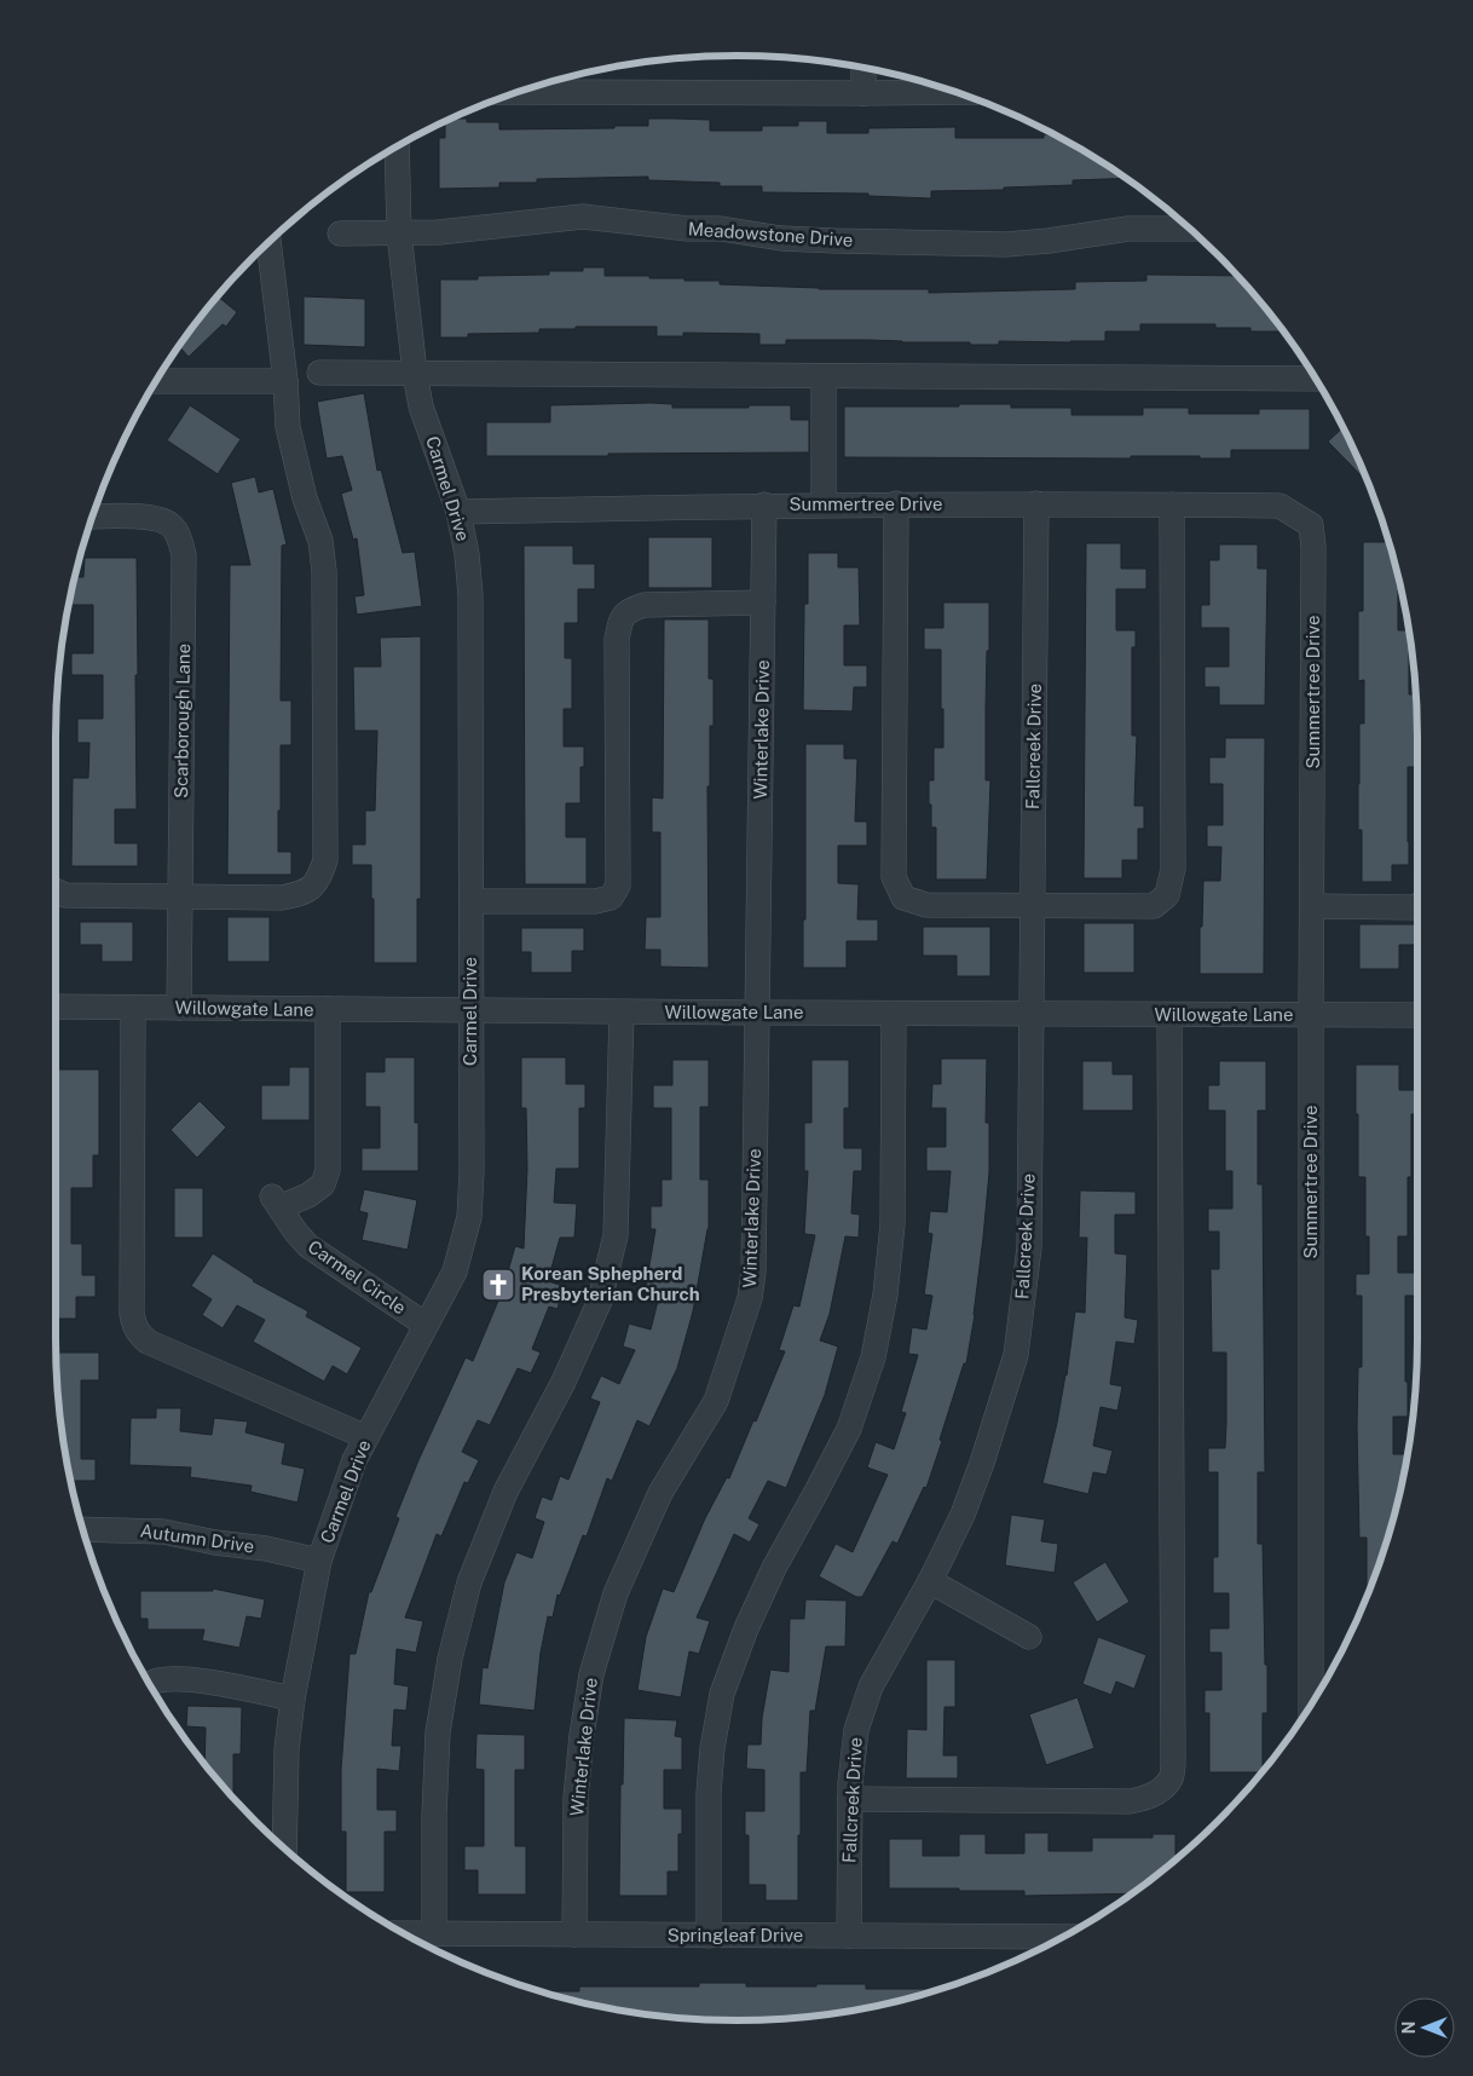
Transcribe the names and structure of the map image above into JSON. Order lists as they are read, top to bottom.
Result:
{
  "streets": {
    "street": [
      "Meadowstone Drive",
      "Carmel Drive",
      "Summertree Drive",
      "Scarborough Lane",
      "Winterlake Drive",
      "Fallcreek Drive",
      "Willowgate Lane",
      "Carmel Circle",
      "Autumn Drive",
      "Springleaf Drive"
    ]
  },
  "crossings": [
    ["Meadowstone Drive", "Carmel Drive"],
    ["Carmel Drive", "Summertree Drive"],
    ["Carmel Drive", "Willowgate Lane"],
    ["Carmel Drive", "Carmel Circle"],
    ["Carmel Drive", "Autumn Drive"],
    ["Summertree Drive", "Winterlake Drive"],
    ["Summertree Drive", "Fallcreek Drive"],
    ["Summertree Drive", "Willowgate Lane"],
    ["Scarborough Lane", "Willowgate Lane"],
    ["Winterlake Drive", "Willowgate Lane"],
    ["Winterlake Drive", "Springleaf Drive"],
    ["Fallcreek Drive", "Willowgate Lane"],
    ["Fallcreek Drive", "Springleaf Drive"],
    ["Willowgate Lane", "Carmel Circle"]
  ],
  "places": {
    "church": ["Korean Sphepherd Presbyterian Church"]
  },
  "north": "left"
}
